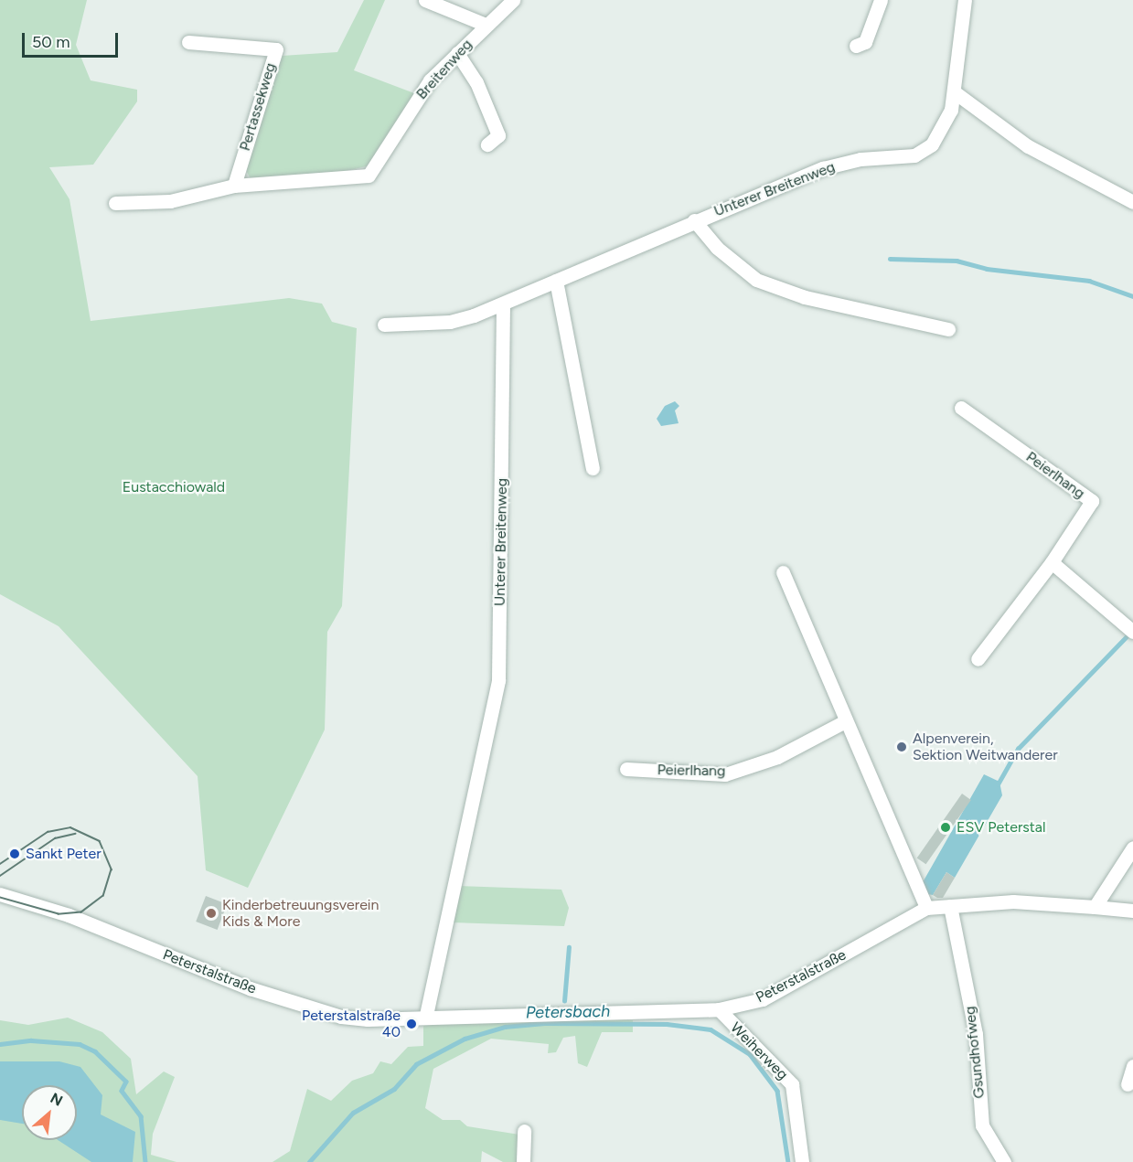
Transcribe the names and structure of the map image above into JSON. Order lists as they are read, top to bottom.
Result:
{
  "streets": {
    "street": [
      "Breitenweg",
      "Pertassekweg",
      "Unterer Breitenweg",
      "Peierlhang",
      "Peterstalstraße",
      "Weiherweg",
      "Gsundhofweg"
    ]
  },
  "crossings": [
    ["Breitenweg", "Pertassekweg"],
    ["Unterer Breitenweg", "Peterstalstraße"],
    ["Peterstalstraße", "Weiherweg"],
    ["Peterstalstraße", "Gsundhofweg"]
  ],
  "water": ["Petersbach"],
  "parks": ["Eustacchiowald"],
  "places": [
    "Alpenverein, Sektion Weitwanderer",
    "ESV Peterstal",
    "Sankt Peter",
    "Kinderbetreuungsverein Kids & More",
    "Peterstalstraße 40"
  ],
  "scale_bar": "50 m",
  "north": "top right"
}
